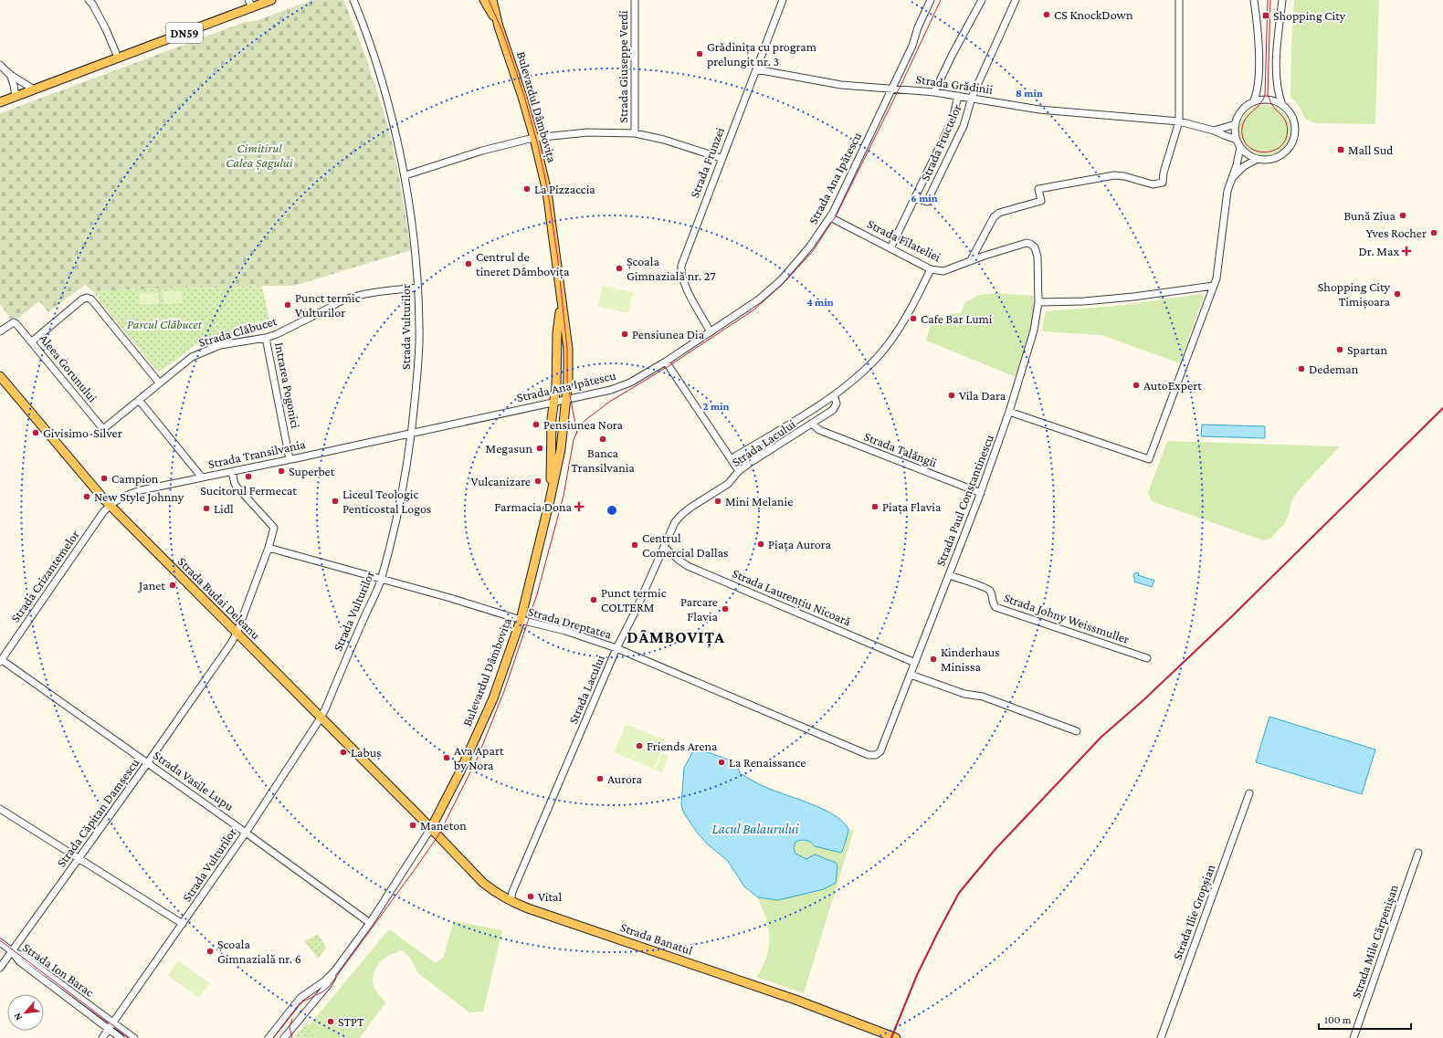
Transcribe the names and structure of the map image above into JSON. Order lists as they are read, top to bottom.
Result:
{
  "streets": {
    "main road": [
      "DN59",
      "Bulevardul Dâmbovița",
      "Strada Budai Deleanu",
      "Strada Banatul"
    ],
    "street": [
      "Strada Giuseppe Verdi",
      "Strada Grădinii",
      "Strada Fructelor",
      "Strada Frunzei",
      "Strada Ana Ipătescu",
      "Strada Filateliei",
      "Strada Vulturilor",
      "Strada Clăbucet",
      "Aleea Gorunului",
      "Intrarea Pogonici",
      "Strada Lacului",
      "Strada Talăngii",
      "Strada Transilvania",
      "Strada Paul Constantinescu",
      "Strada Crizantemelor",
      "Strada Laurențiu Nicoară",
      "Strada Johny Weissmuller",
      "Strada Dreptatea",
      "Strada Vasile Lupu",
      "Strada Căpitan Damșescu",
      "Strada Ilie Gropșian",
      "Strada Mile Cărpenișan",
      "Strada Ion Barac"
    ]
  },
  "crossings": [
    ["Strada Grădinii", "Strada Fructelor"],
    ["Strada Grădinii", "Strada Frunzei"],
    ["Strada Grădinii", "Strada Ana Ipătescu"],
    ["Bulevardul Dâmbovița", "Strada Ana Ipătescu"],
    ["Bulevardul Dâmbovița", "Strada Budai Deleanu"],
    ["Bulevardul Dâmbovița", "Strada Dreptatea"],
    ["Bulevardul Dâmbovița", "Strada Vasile Lupu"],
    ["Bulevardul Dâmbovița", "Strada Banatul"],
    ["Strada Fructelor", "Strada Filateliei"],
    ["Strada Frunzei", "Strada Ana Ipătescu"],
    ["Strada Ana Ipătescu", "Strada Filateliei"],
    ["Strada Ana Ipătescu", "Strada Vulturilor"],
    ["Strada Ana Ipătescu", "Strada Transilvania"],
    ["Strada Filateliei", "Strada Lacului"],
    ["Strada Filateliei", "Strada Paul Constantinescu"],
    ["Strada Vulturilor", "Strada Clăbucet"],
    ["Strada Vulturilor", "Strada Transilvania"],
    ["Strada Vulturilor", "Strada Budai Deleanu"],
    ["Strada Vulturilor", "Strada Dreptatea"],
    ["Strada Vulturilor", "Strada Vasile Lupu"],
    ["Strada Vulturilor", "Strada Ion Barac"],
    ["Strada Clăbucet", "Aleea Gorunului"],
    ["Strada Clăbucet", "Intrarea Pogonici"],
    ["Intrarea Pogonici", "Strada Transilvania"],
    ["Strada Lacului", "Strada Talăngii"],
    ["Strada Lacului", "Strada Laurențiu Nicoară"],
    ["Strada Lacului", "Strada Dreptatea"],
    ["Strada Lacului", "Strada Banatul"],
    ["Strada Talăngii", "Strada Paul Constantinescu"],
    ["Strada Transilvania", "Strada Crizantemelor"],
    ["Strada Transilvania", "Strada Budai Deleanu"],
    ["Strada Transilvania", "Strada Căpitan Damșescu"],
    ["Strada Paul Constantinescu", "Strada Laurențiu Nicoară"],
    ["Strada Paul Constantinescu", "Strada Johny Weissmuller"],
    ["Strada Paul Constantinescu", "Strada Dreptatea"],
    ["Strada Crizantemelor", "Strada Budai Deleanu"],
    ["Strada Crizantemelor", "Strada Vasile Lupu"],
    ["Strada Budai Deleanu", "Strada Căpitan Damșescu"],
    ["Strada Budai Deleanu", "Strada Banatul"],
    ["Strada Dreptatea", "Strada Căpitan Damșescu"],
    ["Strada Vasile Lupu", "Strada Căpitan Damșescu"],
    ["Strada Căpitan Damșescu", "Strada Ion Barac"]
  ],
  "districts": ["DÂMBOVIȚA"],
  "water": ["Lacul Balaurului"],
  "parks": ["Cimitirul Calea Șagului", "Parcul Clăbucet"],
  "places": {
    "other": [
      "CS KnockDown",
      "Grădinița cu program prelungit nr. 3",
      "La Pizzaccia",
      "Bună Ziua",
      "Yves Rocher",
      "Centrul de tineret Dâmbovița",
      "Școala Gimnazială nr. 27",
      "Shopping City Timișoara",
      "Punct termic Vulturilor",
      "Cafe Bar Lumi",
      "Pensiunea Dia",
      "Spartan",
      "Dedeman",
      "AutoExpert",
      "Vila Dara",
      "Pensiunea Nora",
      "Givisimo-Silver",
      "Banca Transilvania",
      "Megasun",
      "Superbet",
      "Sucitorul Fermecat",
      "Campion",
      "Vulcanizare",
      "New Style Johnny",
      "Liceul Teologic Penticostal Logos",
      "Mini Melanie",
      "Piața Flavia",
      "Lidl",
      "Piața Aurora",
      "Centrul Comercial Dallas",
      "Janet",
      "Punct termic COLTERM",
      "Parcare Flavia",
      "Kinderhaus Minissa",
      "Friends Arena",
      "Labuș",
      "Ava Apart by Nora",
      "La Renaissance",
      "Aurora",
      "Maneton",
      "Vital",
      "Școala Gimnazială nr. 6",
      "STPT"
    ],
    "transit": ["Shopping City", "Mall Sud"],
    "health": ["Dr. Max", "Farmacia Dona"]
  },
  "scale_bar": "100 m",
  "north": "bottom left",
  "rings": [
    "8 min",
    "6 min",
    "4 min",
    "2 min"
  ]
}
